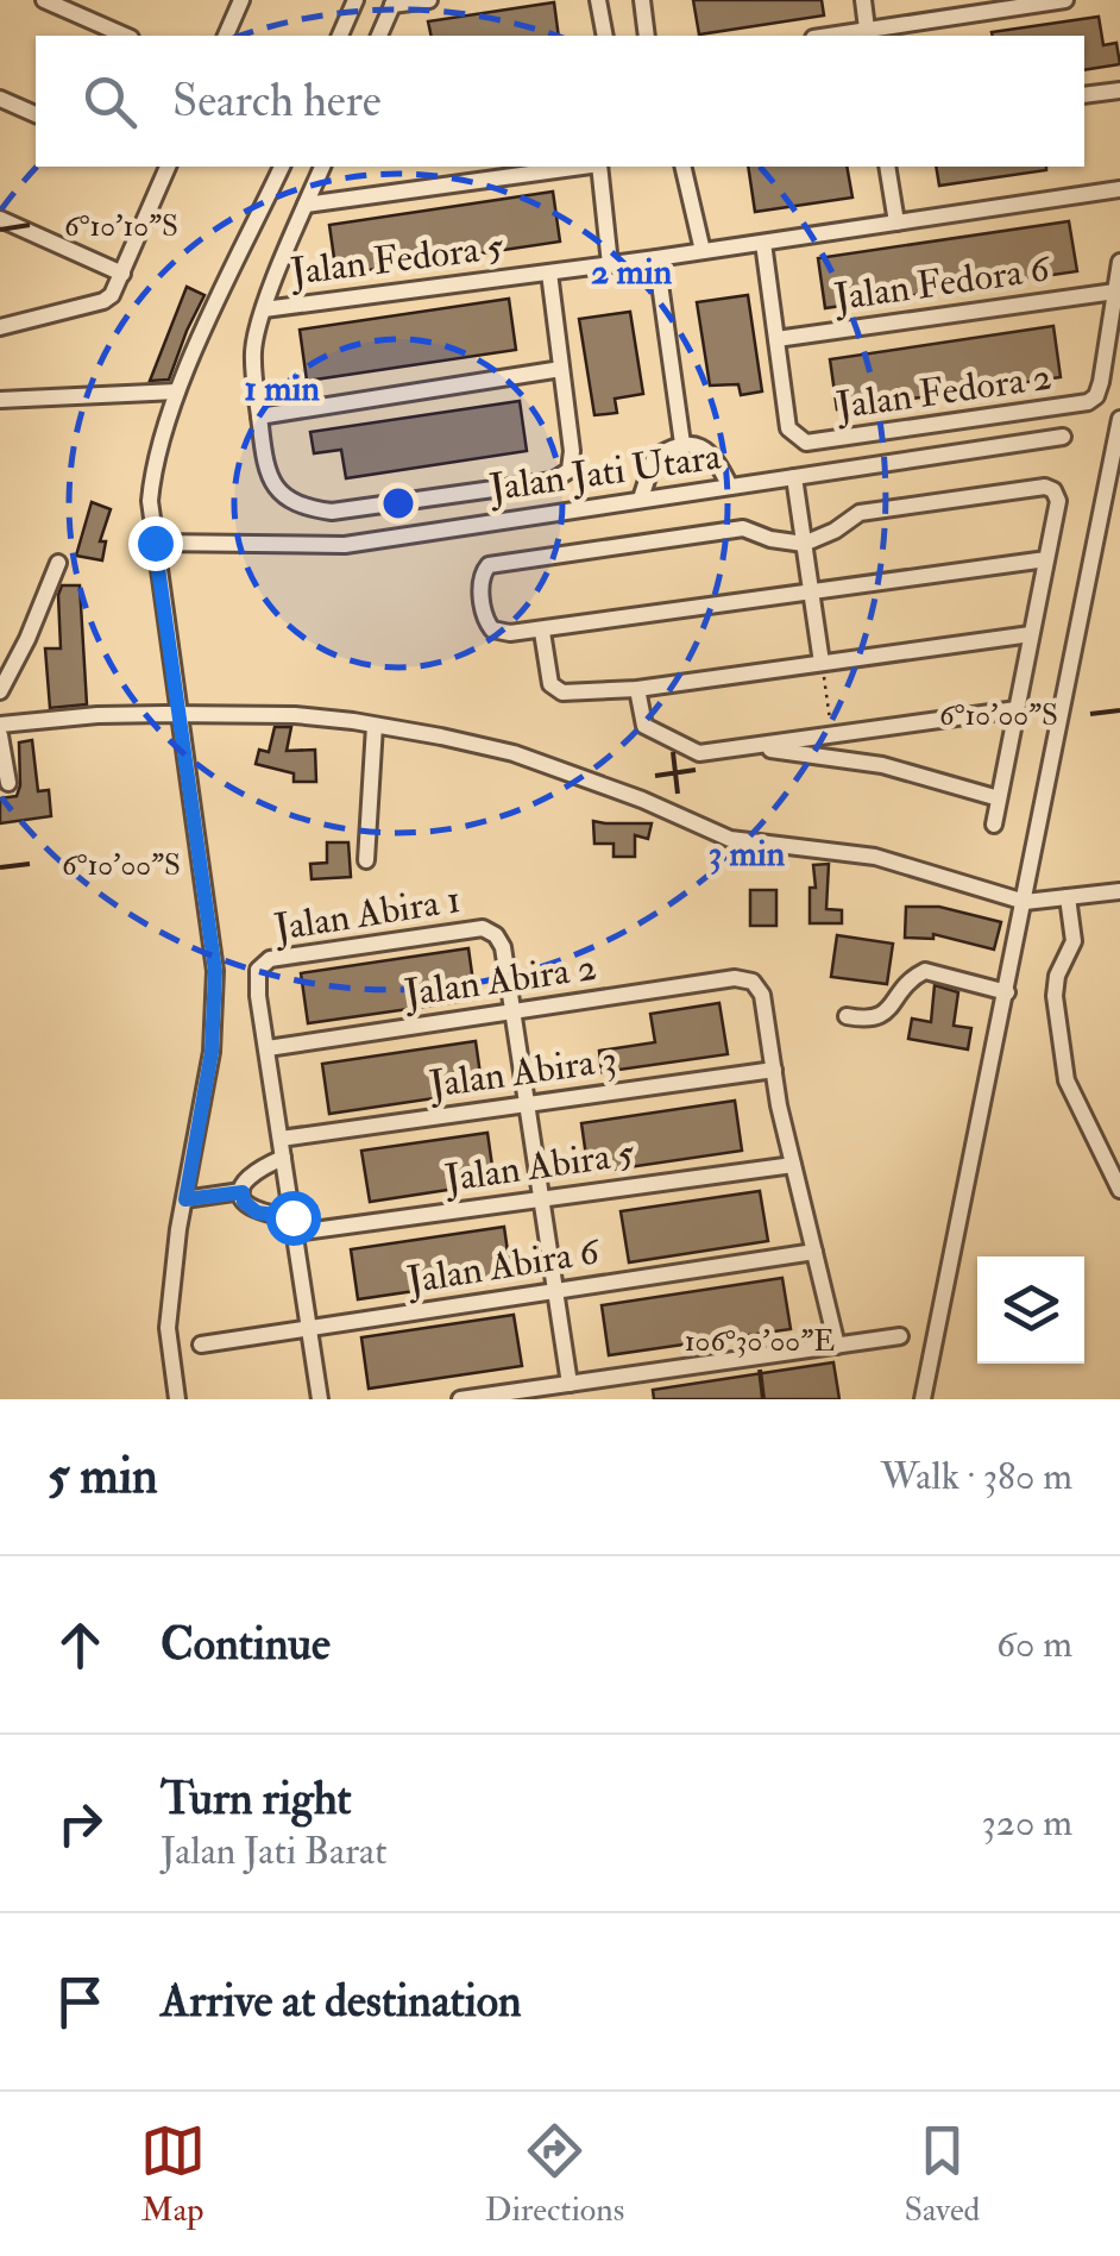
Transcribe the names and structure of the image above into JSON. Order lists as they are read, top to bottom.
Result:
{
  "streets": {
    "street": [
      "Jalan Fedora 5",
      "Jalan Fedora 6",
      "Jalan Fedora 2",
      "Jalan Jati Utara",
      "Jalan Abira 1",
      "Jalan Abira 2",
      "Jalan Abira 3",
      "Jalan Abira 5",
      "Jalan Abira 6"
    ]
  },
  "crossings": [
    ["Jalan Fedora 5", "Jalan Fedora 2"],
    ["Jalan Fedora 6", "Jalan Fedora 2"],
    ["Jalan Abira 1", "Jalan Abira 2"],
    ["Jalan Abira 2", "Jalan Abira 3"]
  ],
  "page": {
    "search": "Search here",
    "heading": ["5 min", "Walk · 380 m"],
    "list": [
      ["Continue", "60 m"],
      ["Turn right", "Jalan Jati Barat", "320 m"],
      "Arrive at destination"
    ],
    "nav": ["Map", "Directions", "Saved"]
  },
  "coordinates": ["6°10'10\"S", "6°10'00\"S", "106°30'00\"E"],
  "rings": ["2 min", "1 min", "3 min"]
}
